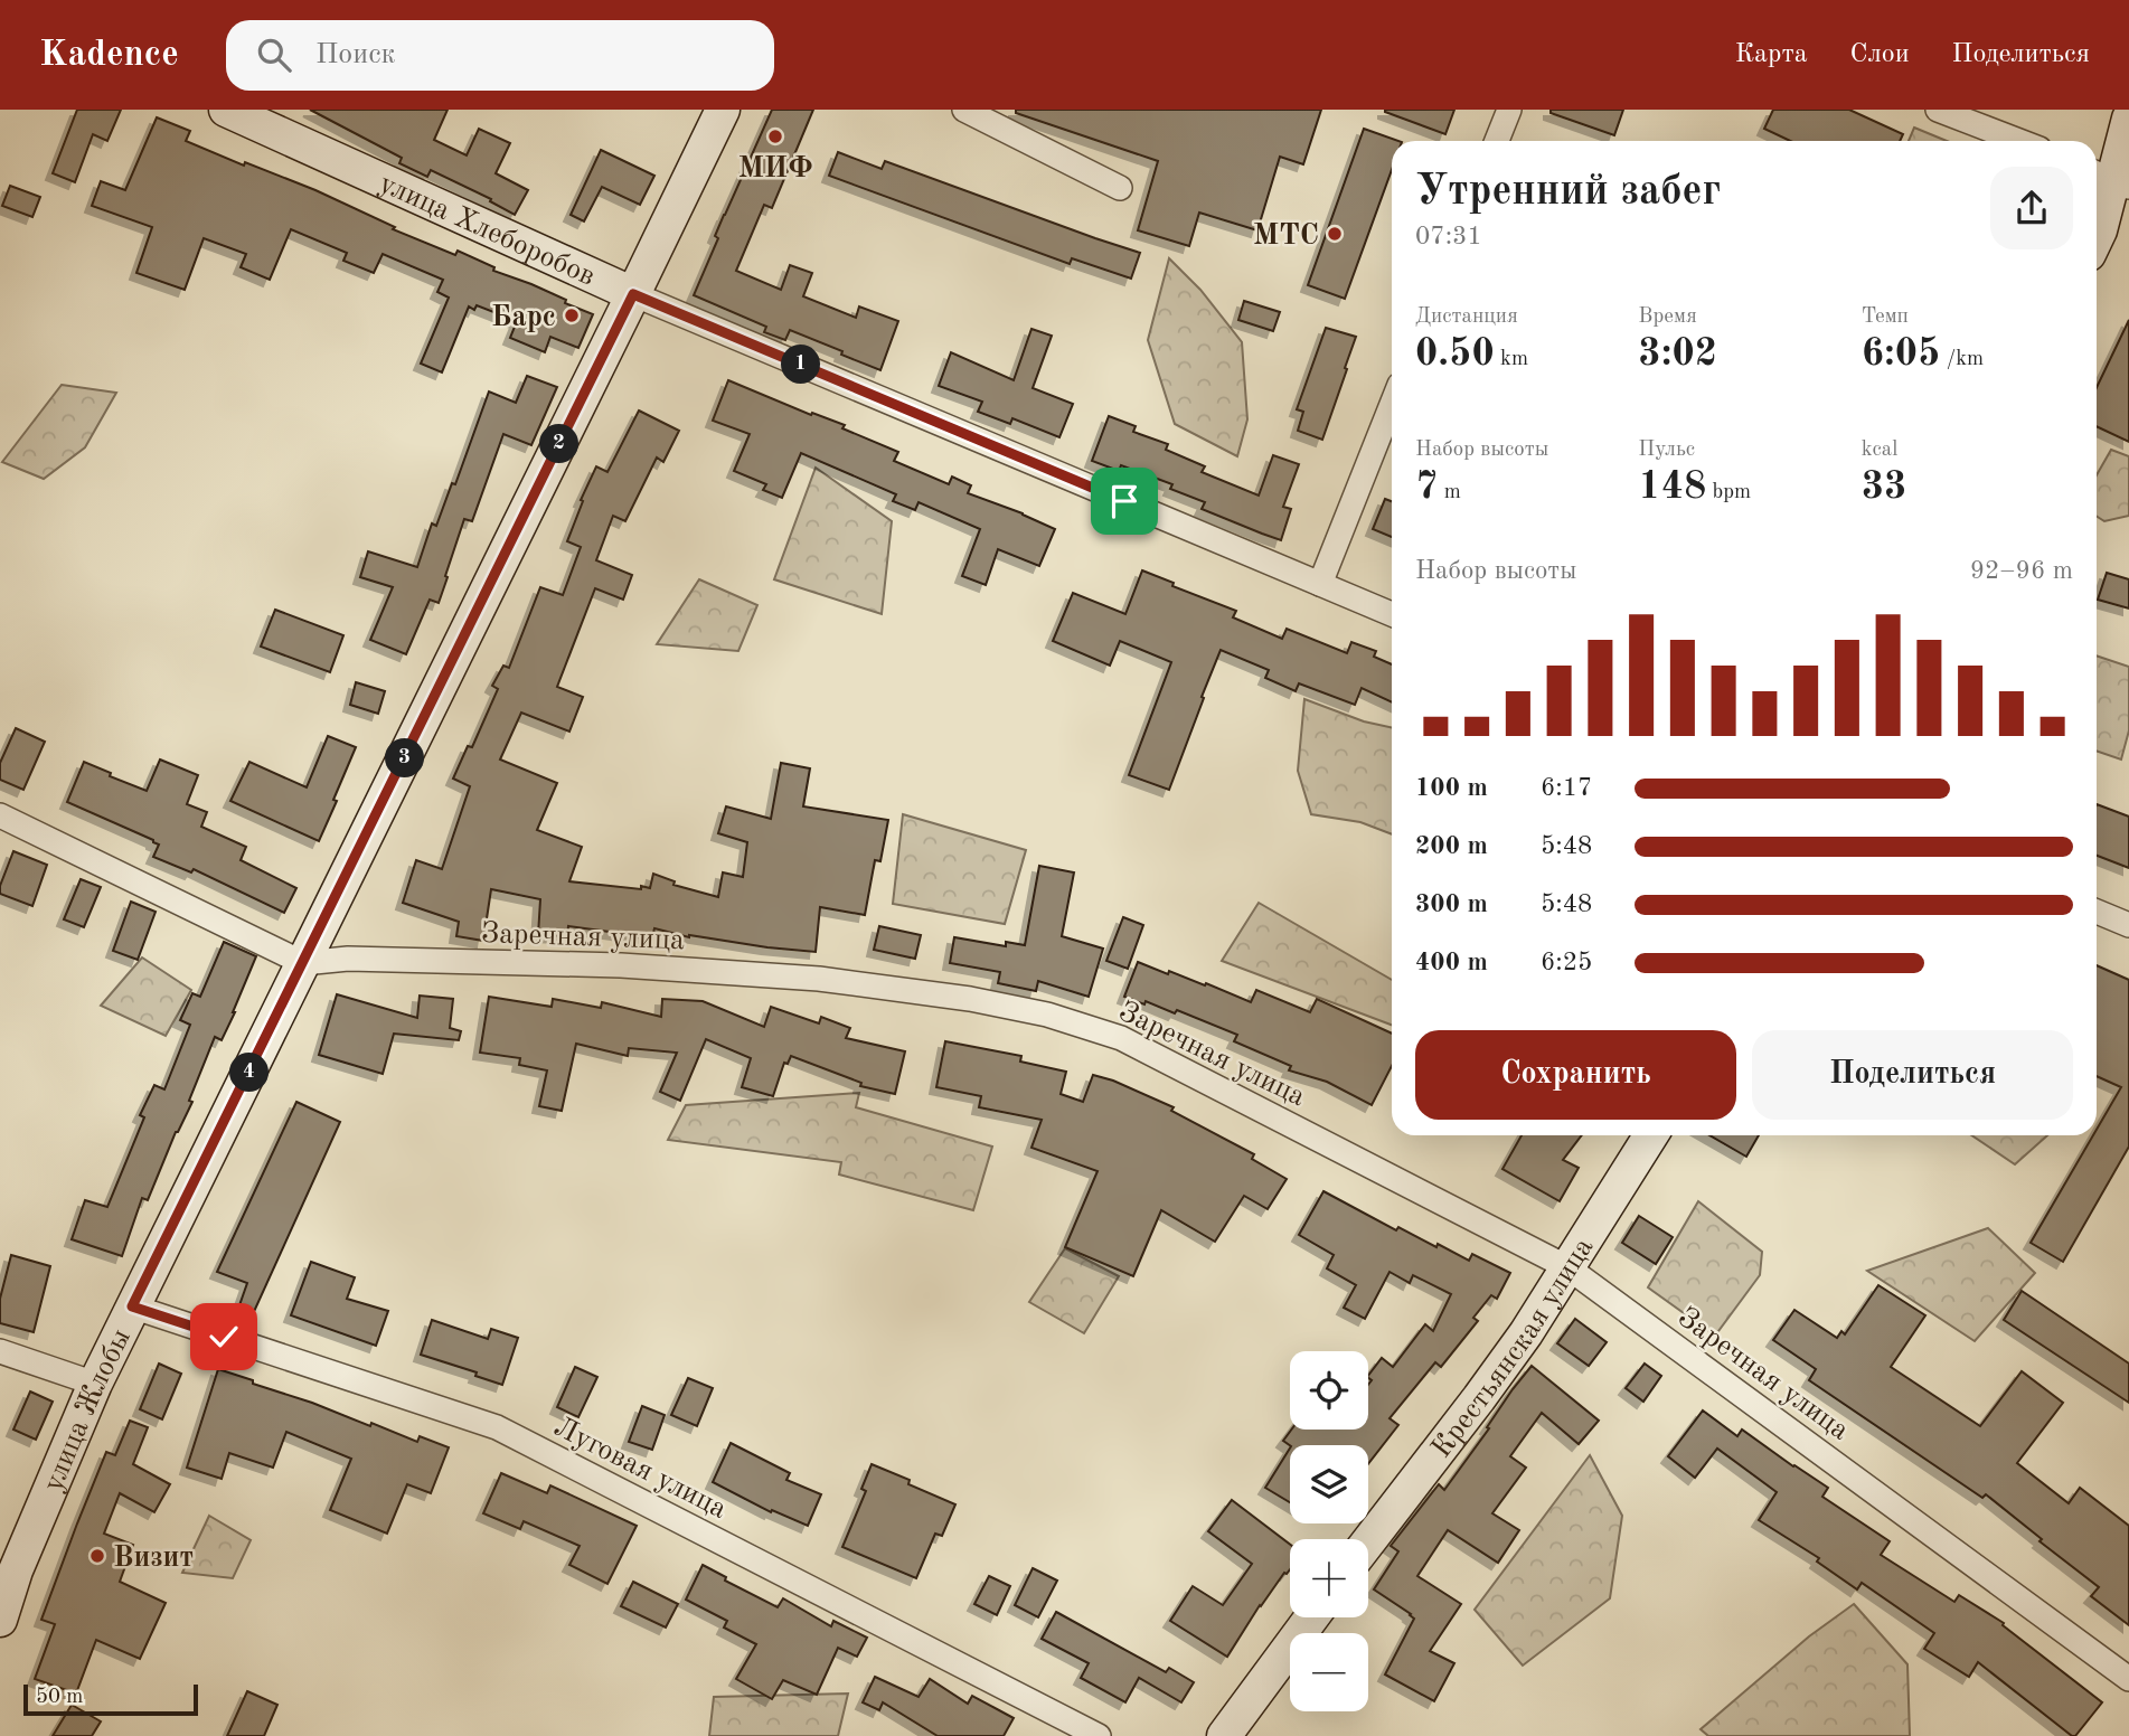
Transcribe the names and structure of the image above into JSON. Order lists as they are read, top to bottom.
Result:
{
  "streets": {
    "street": [
      "улица Хлеборобов",
      "Заречная улица",
      "Крестьянская улица",
      "улица Жлобы",
      "Луговая улица"
    ]
  },
  "crossings": [
    ["улица Хлеборобов", "улица Жлобы"],
    ["Заречная улица", "Крестьянская улица"],
    ["Заречная улица", "улица Жлобы"],
    ["улица Жлобы", "Луговая улица"]
  ],
  "places": [
    "МИФ",
    "МТС",
    "Барс",
    "Визит"
  ],
  "scale_bar": "50 m",
  "page": {
    "header": "Kadence",
    "search": "Поиск",
    "nav": ["Карта", "Слои", "Поделиться"],
    "heading": ["Утренний забег", "07:31"],
    "stats": [
      ["Дистанция", "0.50 km"],
      ["Время", "3:02"],
      ["Темп", "6:05 /km"],
      ["Набор высоты", "7 m"],
      ["Пульс", "148 bpm"],
      ["kcal", "33"]
    ],
    "pins": [
      "1",
      "2",
      "3",
      "4"
    ],
    "chart": ["Набор высоты", "92–96 m"],
    "list": [
      {
        "name": "100 m",
        "note": "6:17"
      },
      {
        "name": "200 m",
        "note": "5:48"
      },
      {
        "name": "300 m",
        "note": "5:48"
      },
      {
        "name": "400 m",
        "note": "6:25"
      }
    ],
    "buttons": ["Сохранить", "Поделиться"],
    "map_buttons": ["+", "−"],
    "scale": "50 m"
  }
}
